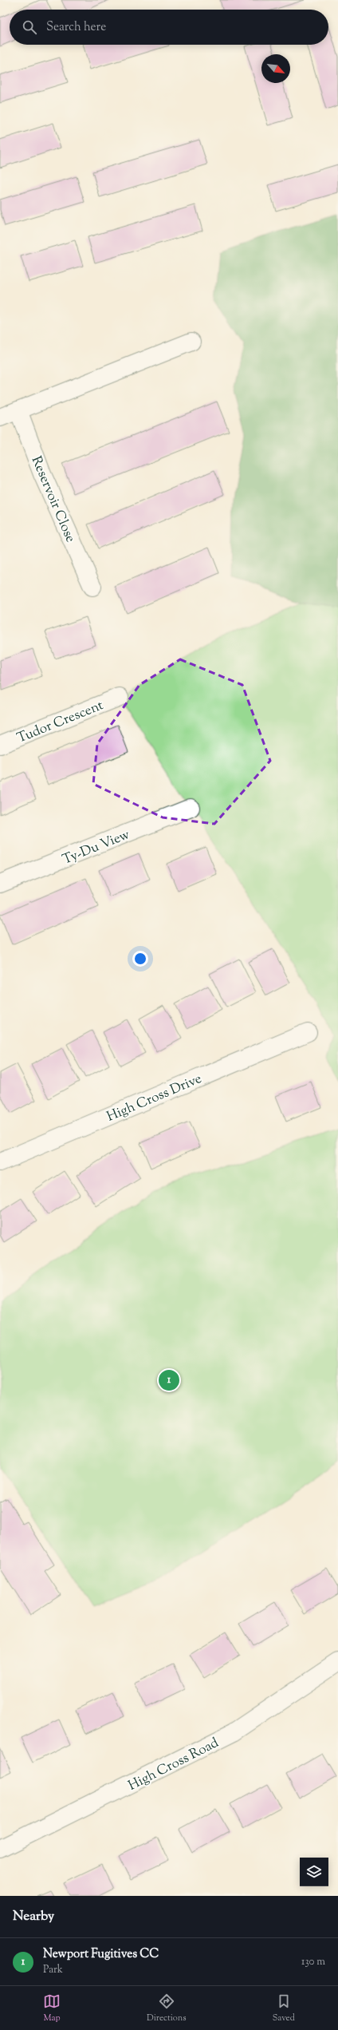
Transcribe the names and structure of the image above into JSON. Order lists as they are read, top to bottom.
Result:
{
  "streets": {
    "street": [
      "Reservoir Close",
      "Tudor Crescent",
      "Ty-Du View",
      "High Cross Drive",
      "High Cross Road"
    ]
  },
  "north": "bottom right",
  "page": {
    "search": "Search here",
    "pins": "1",
    "heading": "Nearby",
    "list": [
      {
        "mark": "1",
        "name": "Newport Fugitives CC",
        "note": "Park",
        "value": "130 m"
      }
    ],
    "nav": ["Map", "Directions", "Saved"]
  }
}
